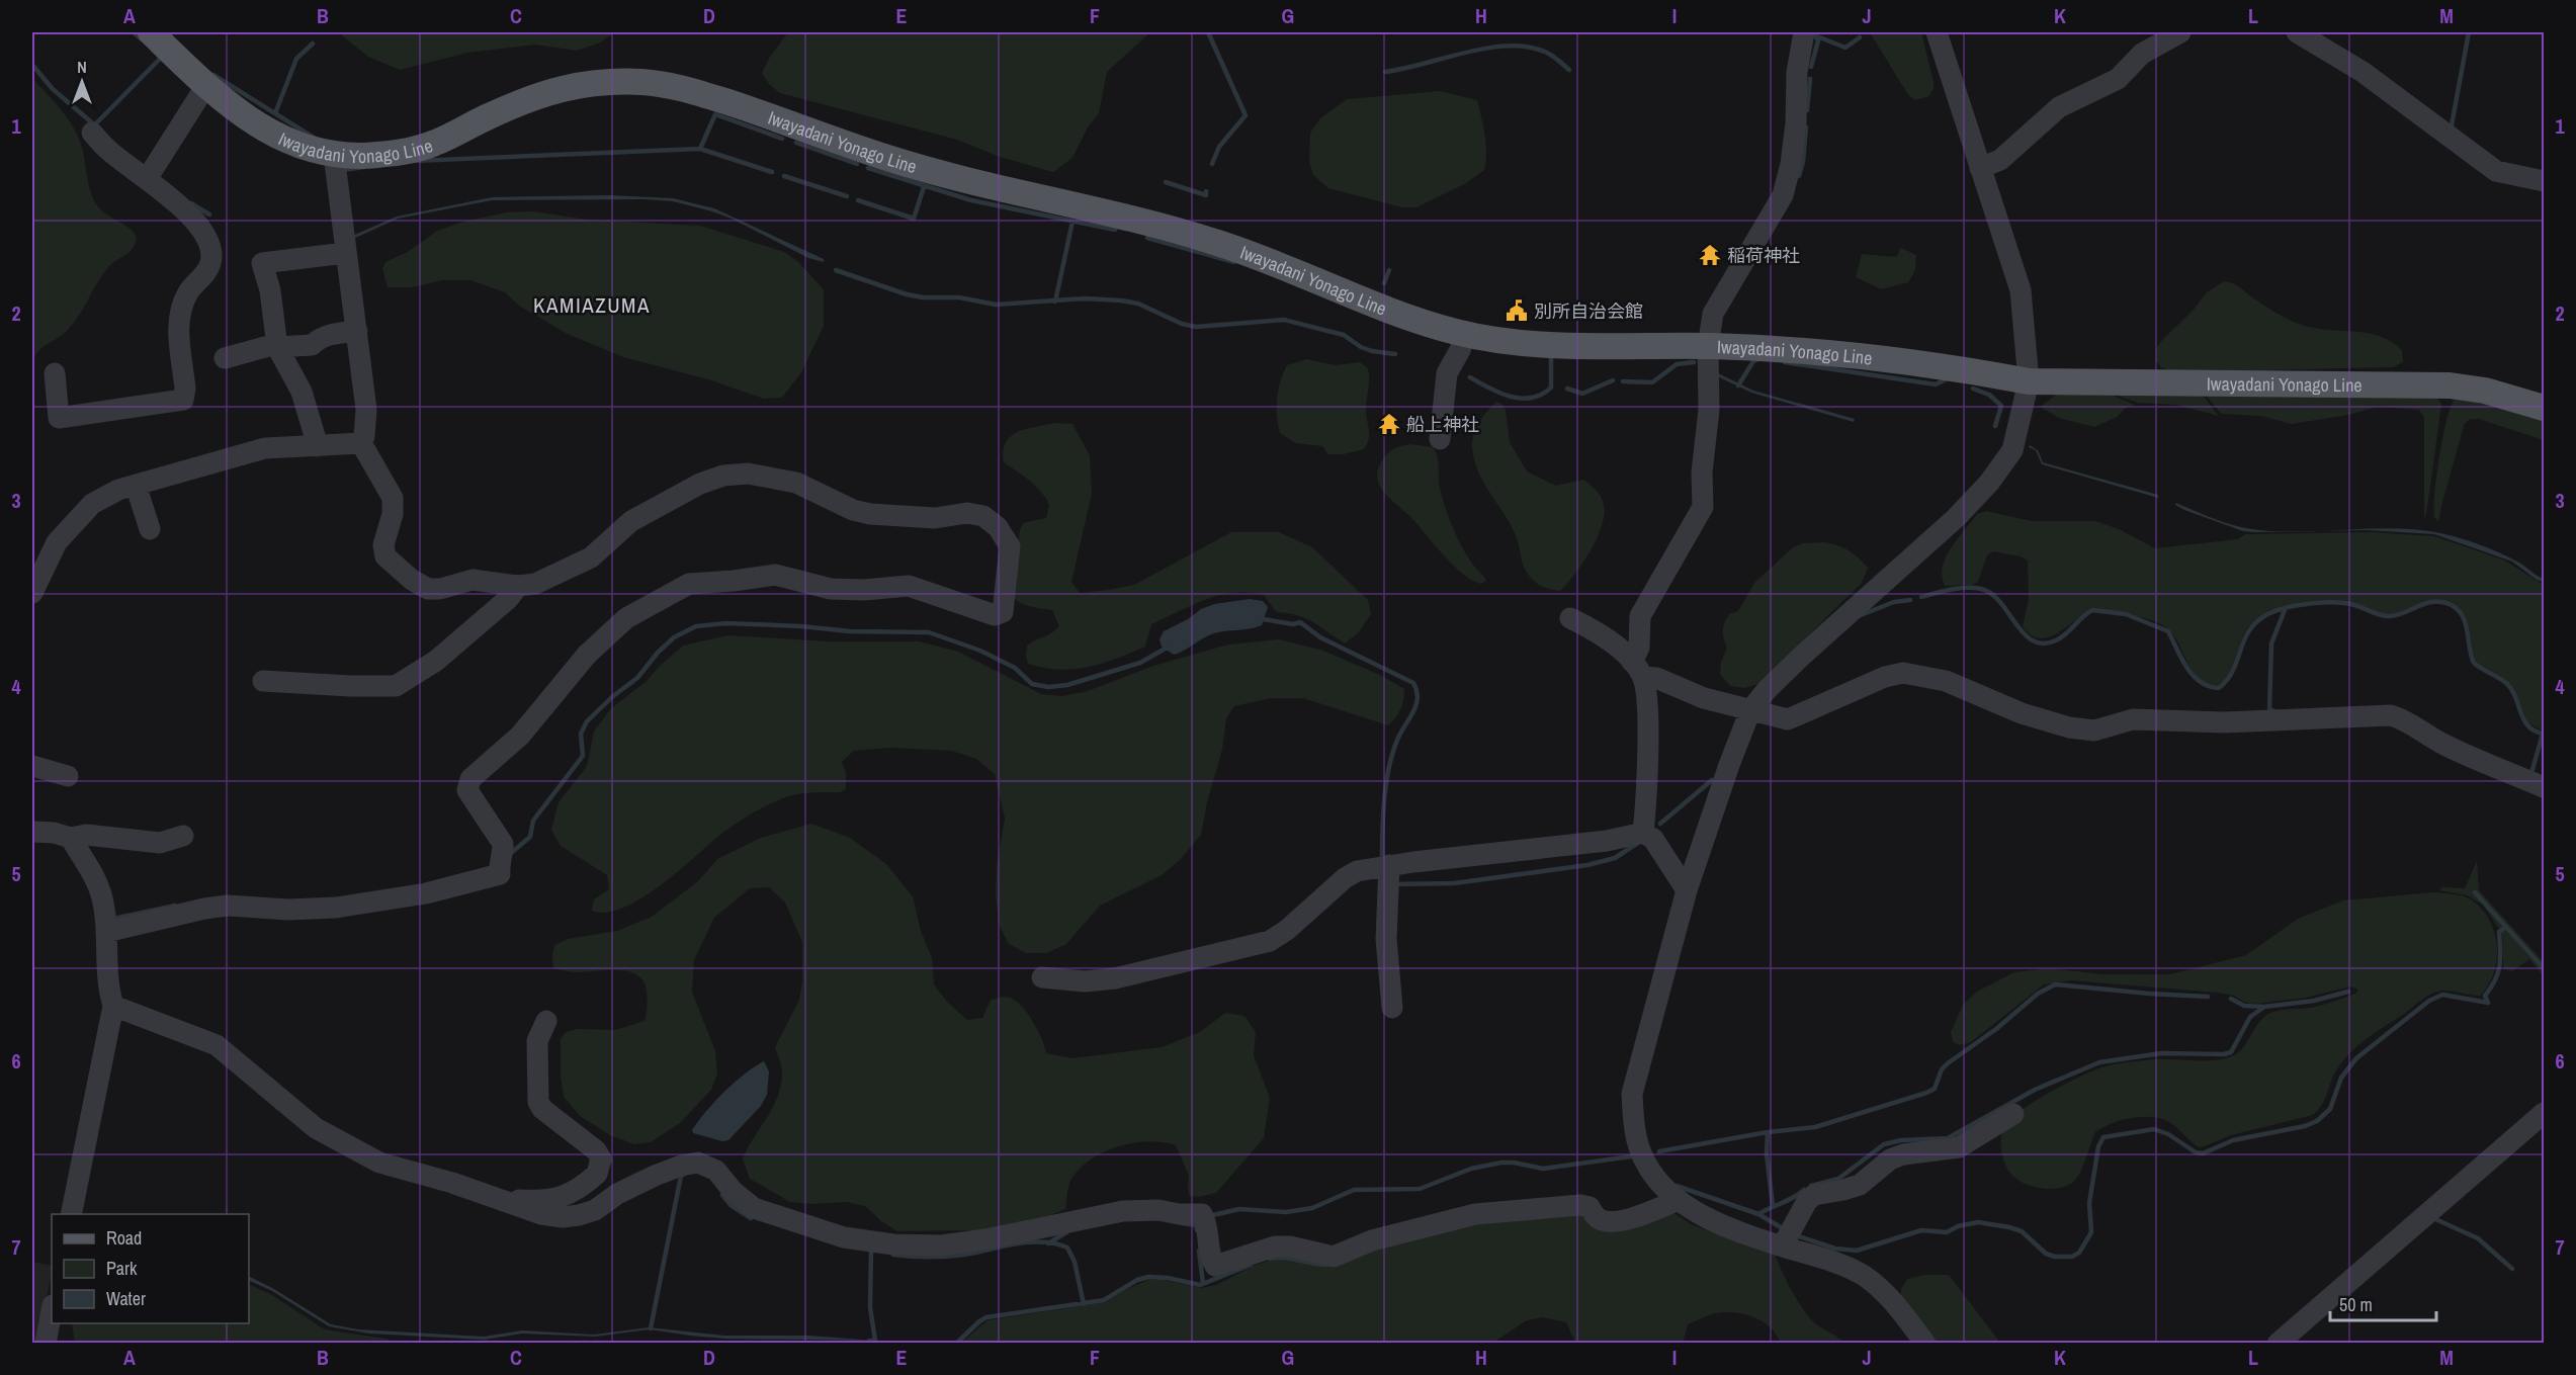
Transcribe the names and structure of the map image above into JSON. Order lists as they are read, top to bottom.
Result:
{
  "streets": {
    "main road": ["Iwayadani Yonago Line"]
  },
  "districts": ["KAMIAZUMA"],
  "places": {
    "temple": ["稲荷神社", "船上神社"],
    "public building": ["別所自治会館"]
  },
  "legend": ["Road", "Park", "Water"],
  "scale_bar": "50 m",
  "north": "top",
  "grid": {
    "columns": [
      "A",
      "B",
      "C",
      "D",
      "E",
      "F",
      "G",
      "H",
      "I",
      "J",
      "K",
      "L",
      "M"
    ],
    "rows": [
      "1",
      "2",
      "3",
      "4",
      "5",
      "6",
      "7"
    ]
  }
}
